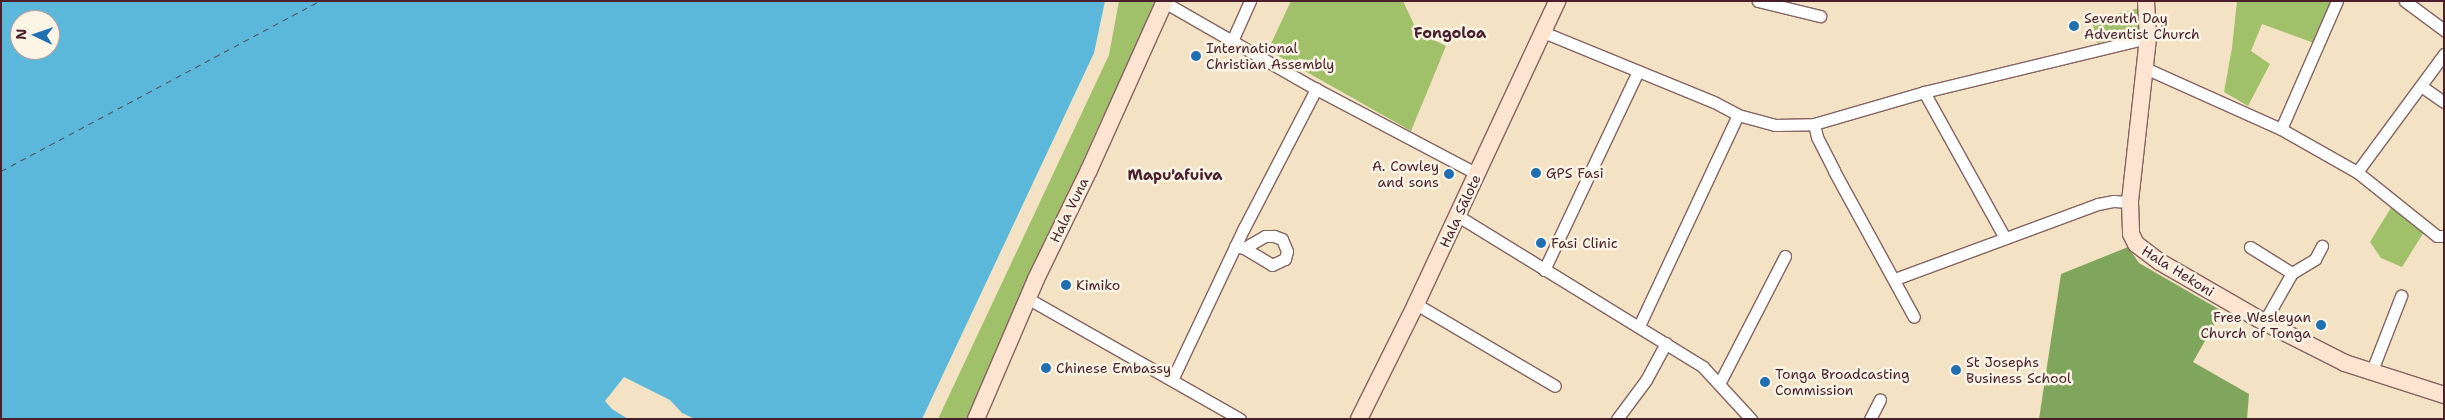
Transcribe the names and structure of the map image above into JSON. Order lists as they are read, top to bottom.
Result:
{
  "streets": {
    "main road": ["Hala Vuna", "Hala Sālote", "Hala Hekoni"]
  },
  "districts": ["Fongoloa", "Mapu'afuiva"],
  "places": [
    "Seventh Day Adventist Church",
    "International Christian Assembly",
    "GPS Fasi",
    "A. Cowley and sons",
    "Fasi Clinic",
    "Kimiko",
    "Free Wesleyan Church of Tonga",
    "Chinese Embassy",
    "St Josephs Business School",
    "Tonga Broadcasting Commission"
  ],
  "north": "left"
}
